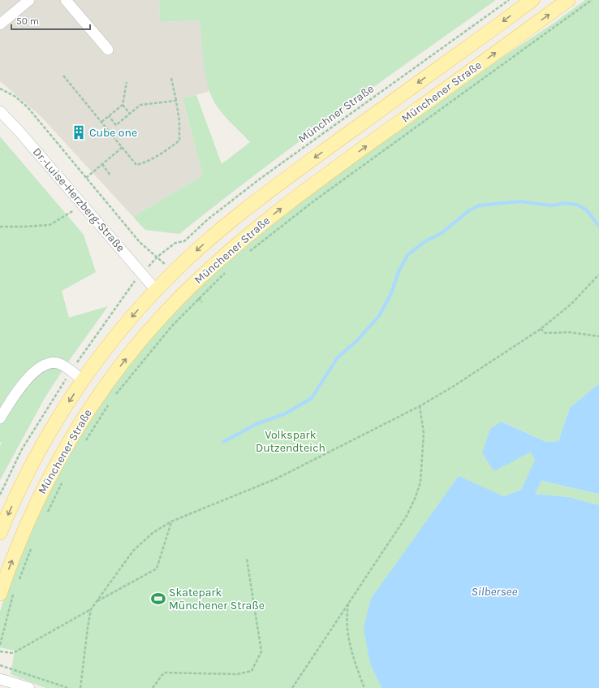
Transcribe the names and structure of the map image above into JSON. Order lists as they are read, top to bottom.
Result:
{
  "streets": {
    "main road": ["Münchener Straße"],
    "street": ["Dr.-Luise-Herzberg-Straße"],
    "path": ["Münchner Straße"]
  },
  "crossings": [
    ["Münchener Straße", "Dr.-Luise-Herzberg-Straße"],
    ["Münchner Straße", "Dr.-Luise-Herzberg-Straße"]
  ],
  "water": ["Silbersee"],
  "parks": ["Volkspark Dutzendteich"],
  "places": {
    "building": ["Cube one"],
    "sports": ["Skatepark Münchener Straße"]
  },
  "scale_bar": "50 m"
}
